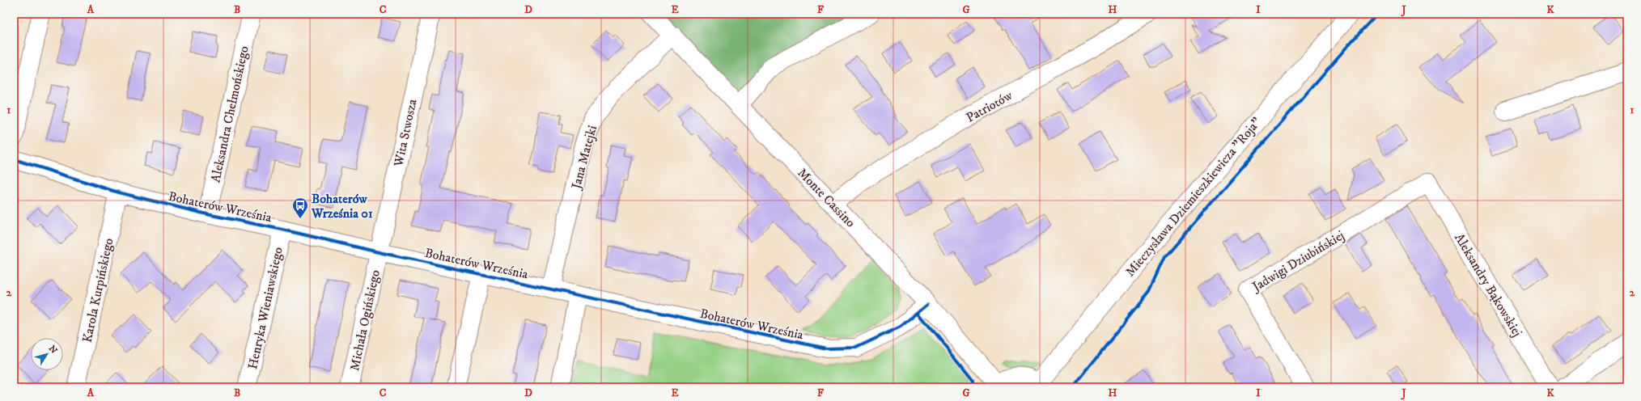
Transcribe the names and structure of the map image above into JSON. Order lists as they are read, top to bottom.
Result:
{
  "streets": {
    "street": [
      "Patriotów",
      "Aleksandra Chełmońskiego",
      "Wita Stwosza",
      "Jana Matejki",
      "Mieczysława Dziemieszkiewicza \"Roja\"",
      "Monte Cassino",
      "Bohaterów Września",
      "Jadwigi Dziubińskiej",
      "Aleksandry Bąkowskiej",
      "Karola Kurpińskiego",
      "Henryka Wieniawskiego",
      "Michała Ogińskiego"
    ]
  },
  "crossings": [
    ["Patriotów", "Monte Cassino"],
    ["Aleksandra Chełmońskiego", "Bohaterów Września"],
    ["Wita Stwosza", "Bohaterów Września"],
    ["Wita Stwosza", "Michała Ogińskiego"],
    ["Jana Matejki", "Monte Cassino"],
    ["Jana Matejki", "Bohaterów Września"],
    ["Monte Cassino", "Bohaterów Września"],
    ["Bohaterów Września", "Karola Kurpińskiego"],
    ["Bohaterów Września", "Henryka Wieniawskiego"],
    ["Bohaterów Września", "Michała Ogińskiego"],
    ["Jadwigi Dziubińskiej", "Aleksandry Bąkowskiej"]
  ],
  "places": {
    "bus stop": ["Bohaterów Września 01"]
  },
  "north": "top right",
  "grid": {
    "columns": [
      "A",
      "B",
      "C",
      "D",
      "E",
      "F",
      "G",
      "H",
      "I",
      "J",
      "K"
    ],
    "rows": ["1", "2"]
  }
}
